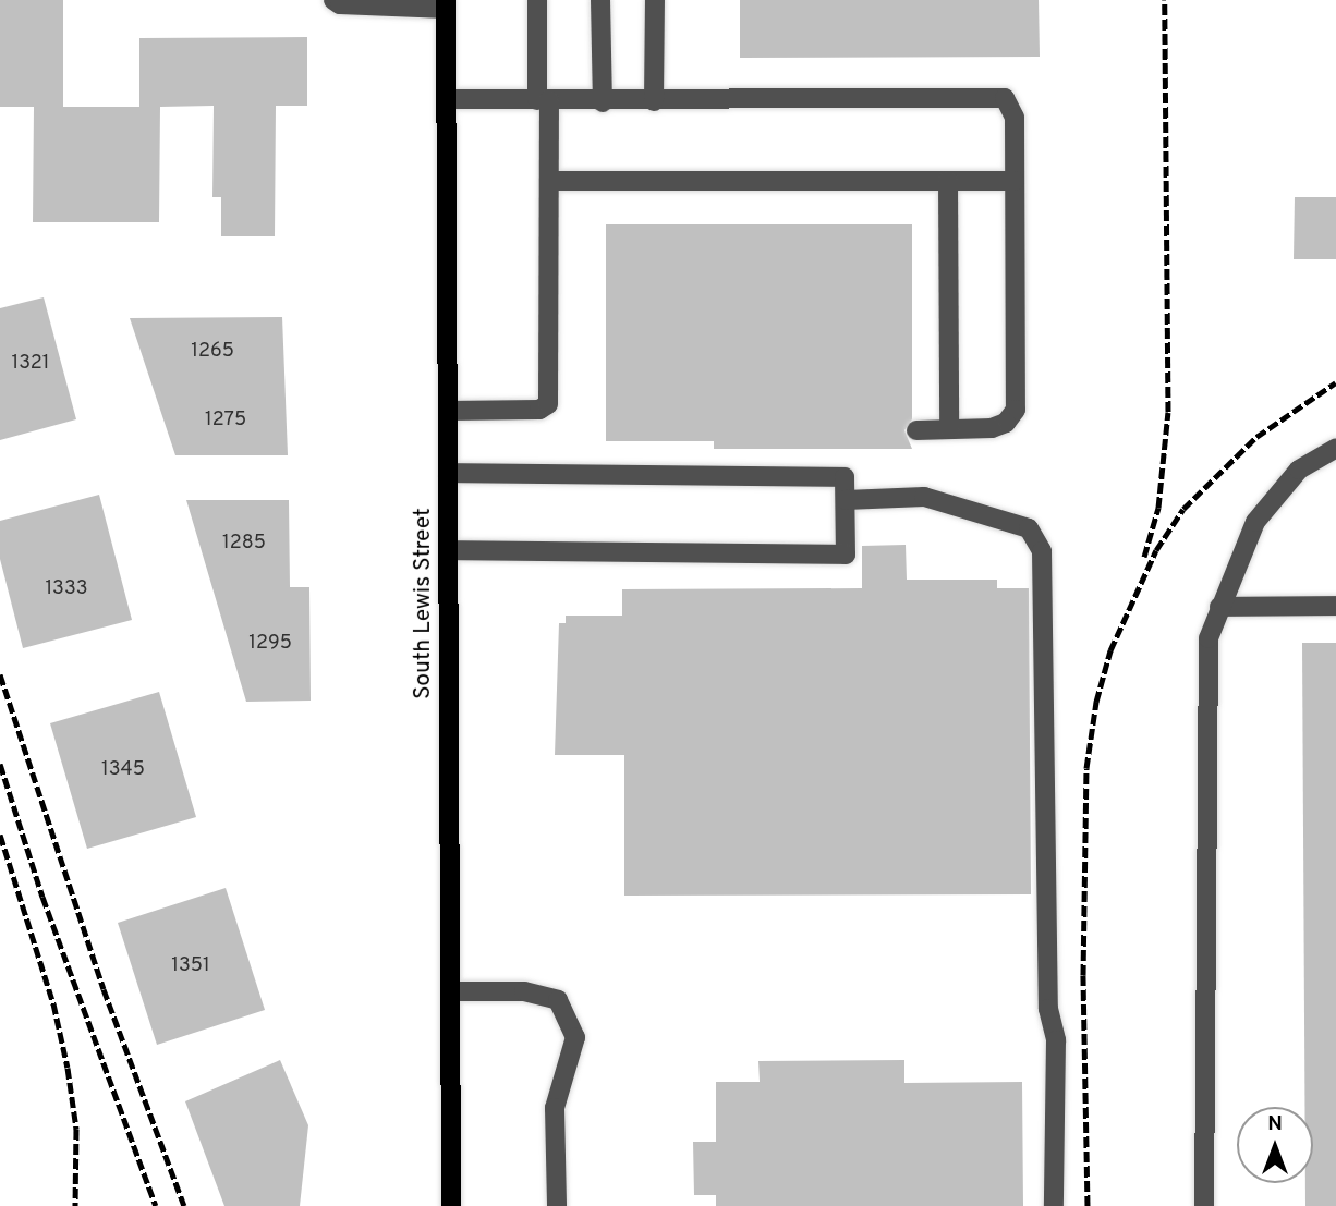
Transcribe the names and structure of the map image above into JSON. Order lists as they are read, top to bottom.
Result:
{
  "streets": {
    "main road": ["South Lewis Street"]
  },
  "house_numbers": [
    "1265",
    "1321",
    "1275",
    "1285",
    "1333",
    "1295",
    "1345",
    "1351"
  ],
  "north": "top"
}
